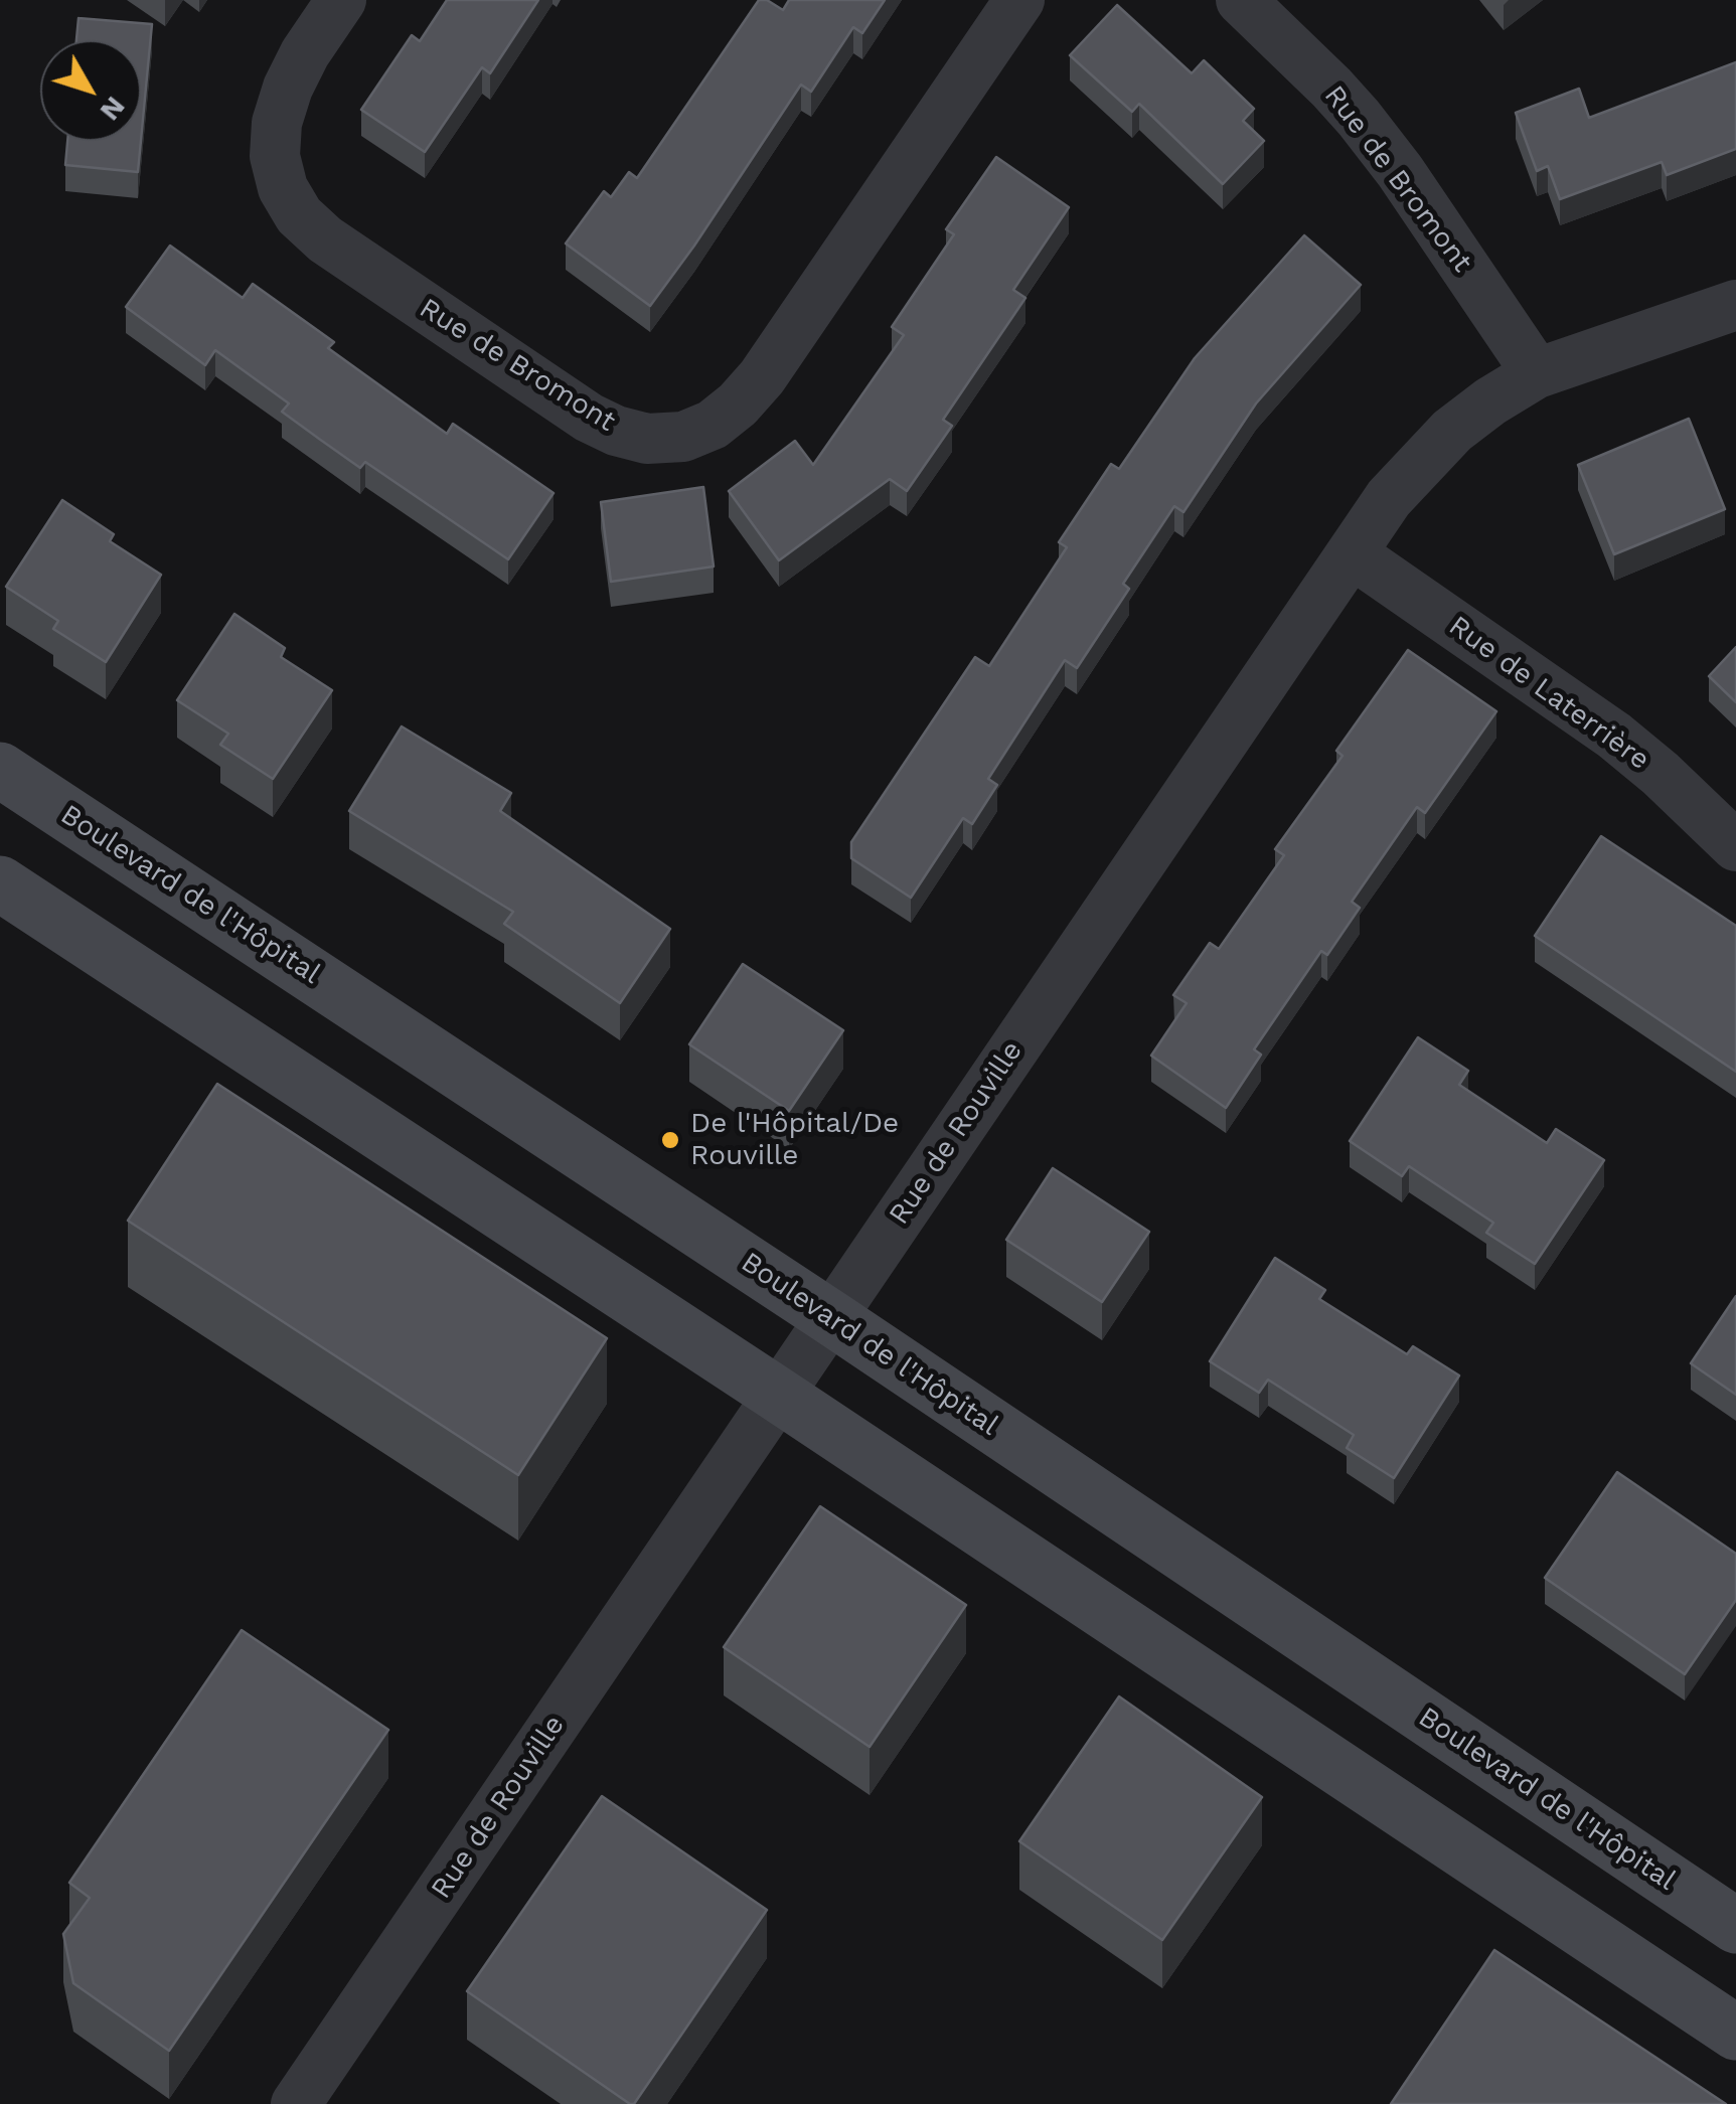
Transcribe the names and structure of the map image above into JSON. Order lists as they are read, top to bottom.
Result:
{
  "streets": {
    "main road": ["Boulevard de l'Hôpital"],
    "street": ["Rue de Bromont", "Rue de Laterrière", "Rue de Rouville"]
  },
  "crossings": [
    ["Rue de Bromont", "Rue de Rouville"],
    ["Rue de Laterrière", "Rue de Rouville"],
    ["Boulevard de l'Hôpital", "Rue de Rouville"]
  ],
  "places": ["De l'Hôpital/De Rouville"],
  "north": "bottom right"
}
